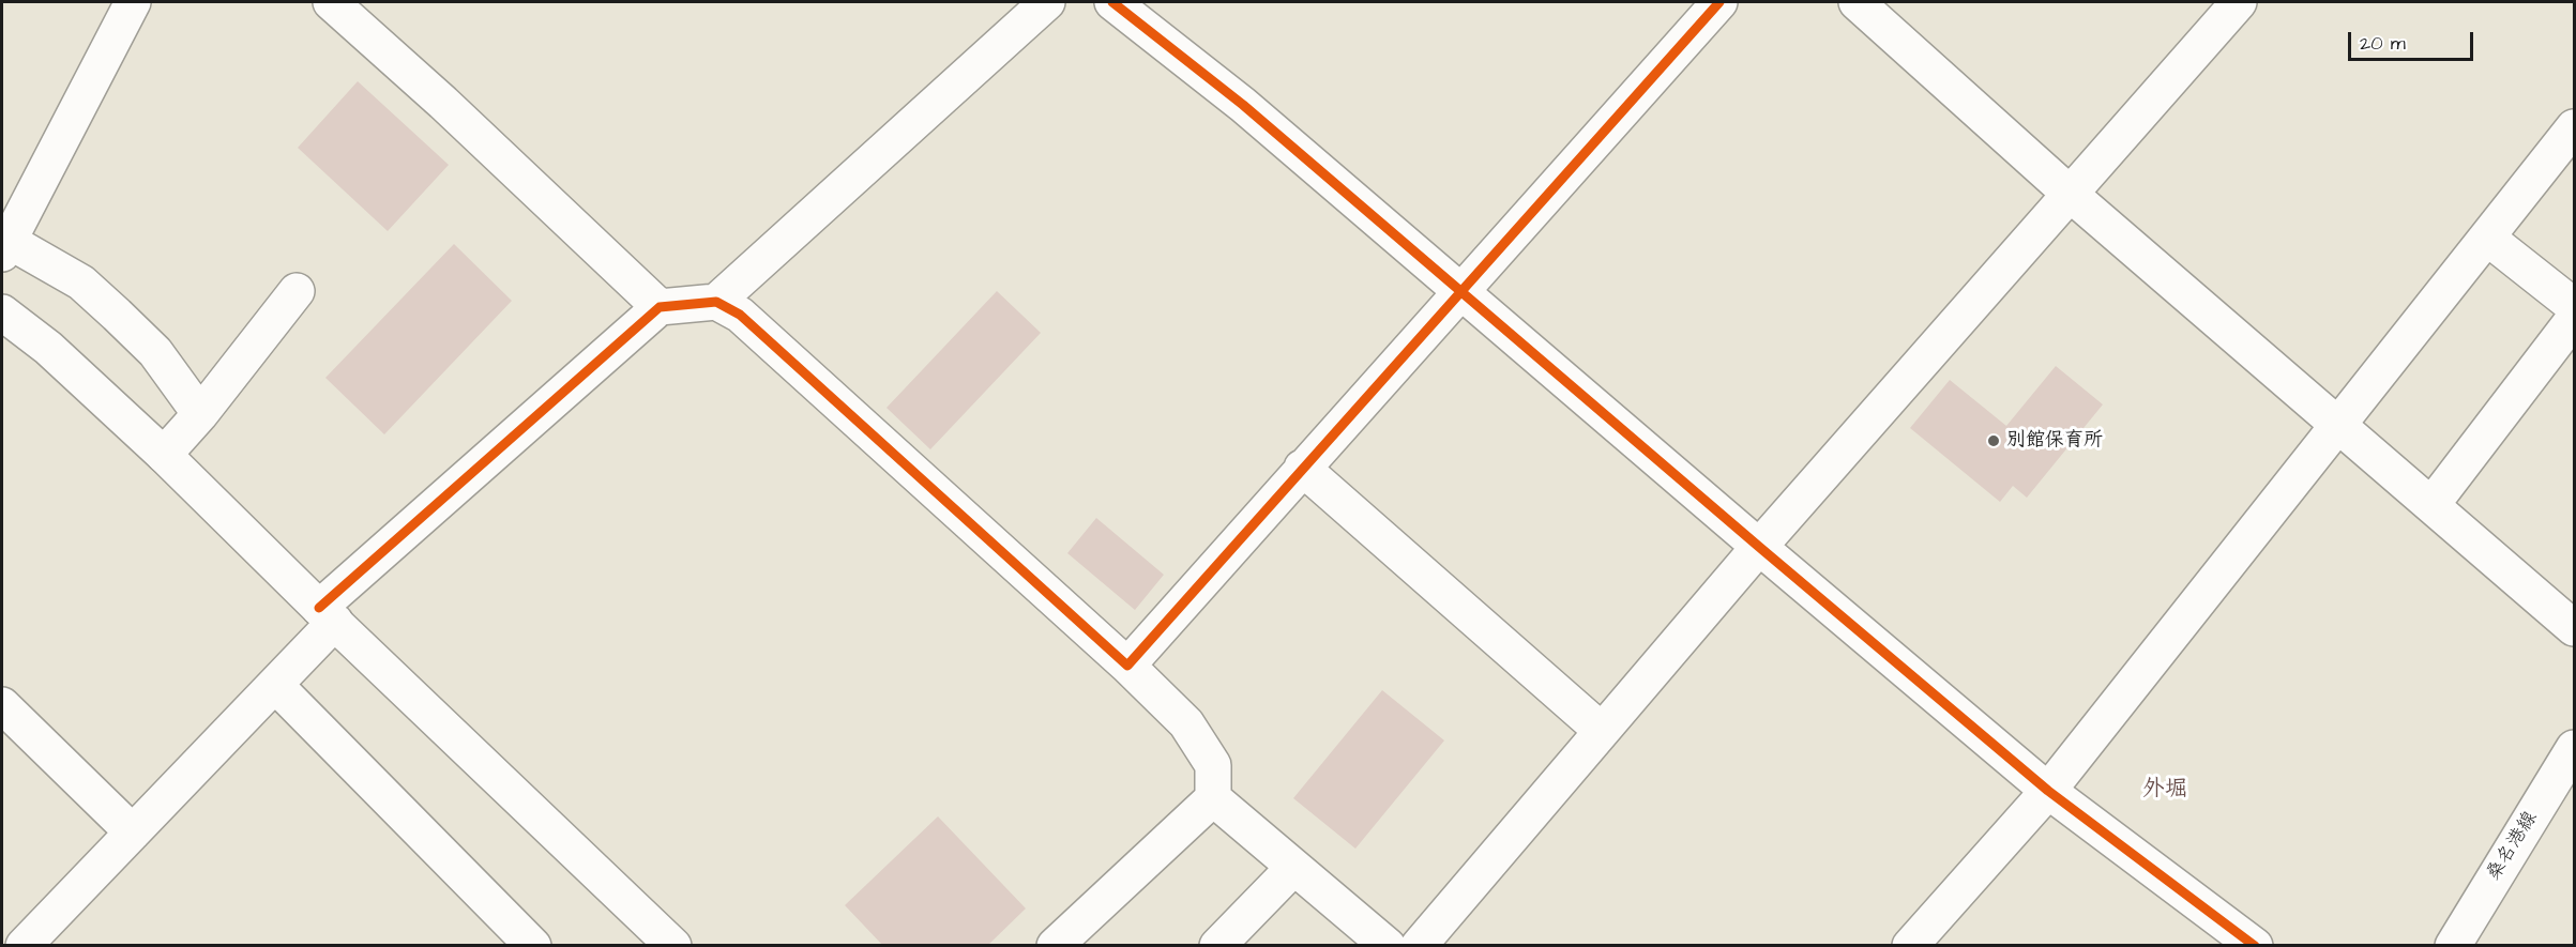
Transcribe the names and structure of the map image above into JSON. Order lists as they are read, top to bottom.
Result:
{
  "streets": {
    "street": ["桑名港線"]
  },
  "districts": ["外堀"],
  "places": ["別館保育所"],
  "scale_bar": "20 m"
}
